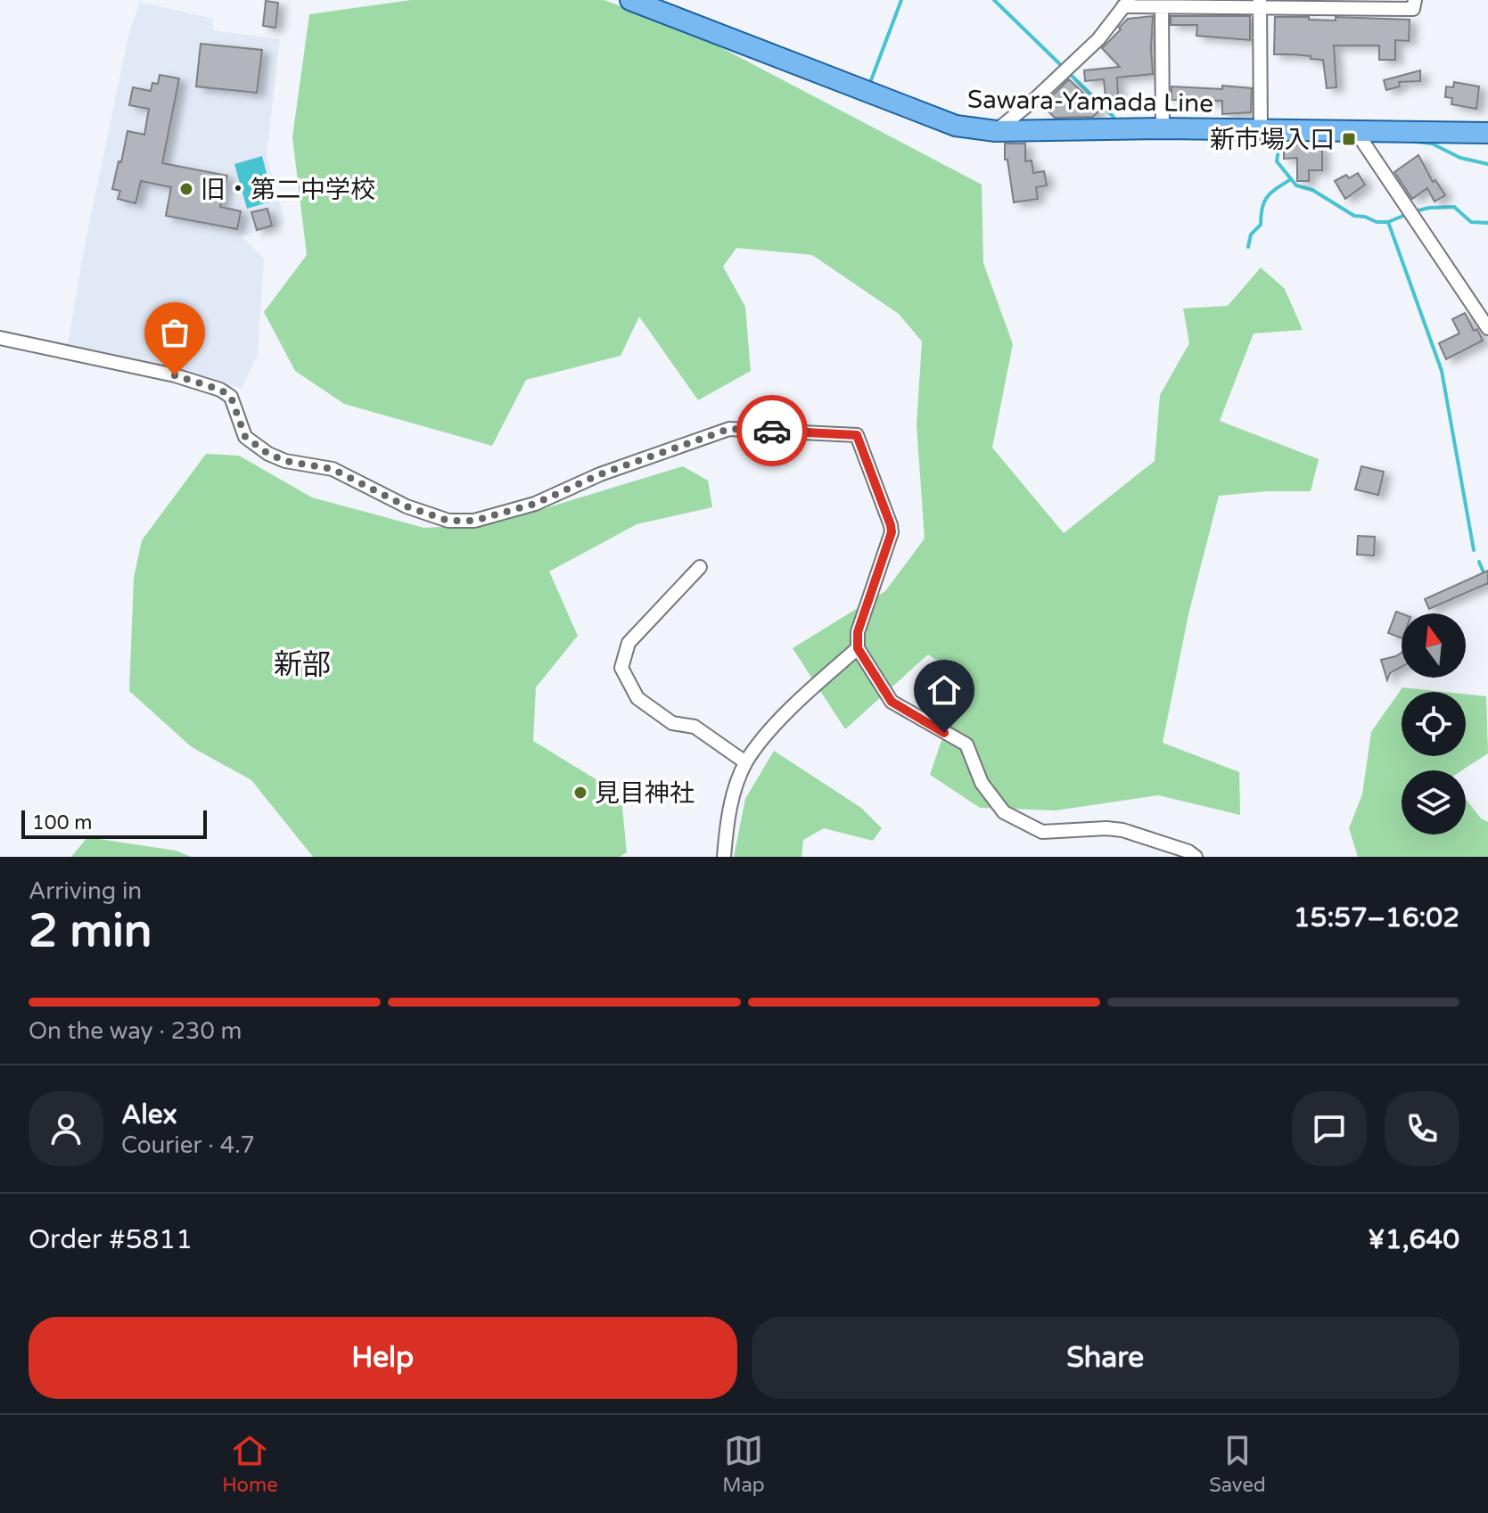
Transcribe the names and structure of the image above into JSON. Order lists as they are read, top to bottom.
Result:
{
  "streets": {
    "main road": ["Sawara-Yamada Line"]
  },
  "districts": ["新部"],
  "places": {
    "transit": ["新市場入口"],
    "other": ["旧・第二中学校", "見目神社"]
  },
  "scale_bar": "100 m",
  "north": "top",
  "page": {
    "scale": "100 m",
    "heading": ["2 min", "Arriving in", "15:57–16:02"],
    "panel": [
      "Alex",
      "Courier · 4.7",
      "Order #5811",
      "¥1,640"
    ],
    "bar": "On the way · 230 m",
    "buttons": ["Help", "Share"],
    "tabs": ["Home", "Map", "Saved"]
  }
}
